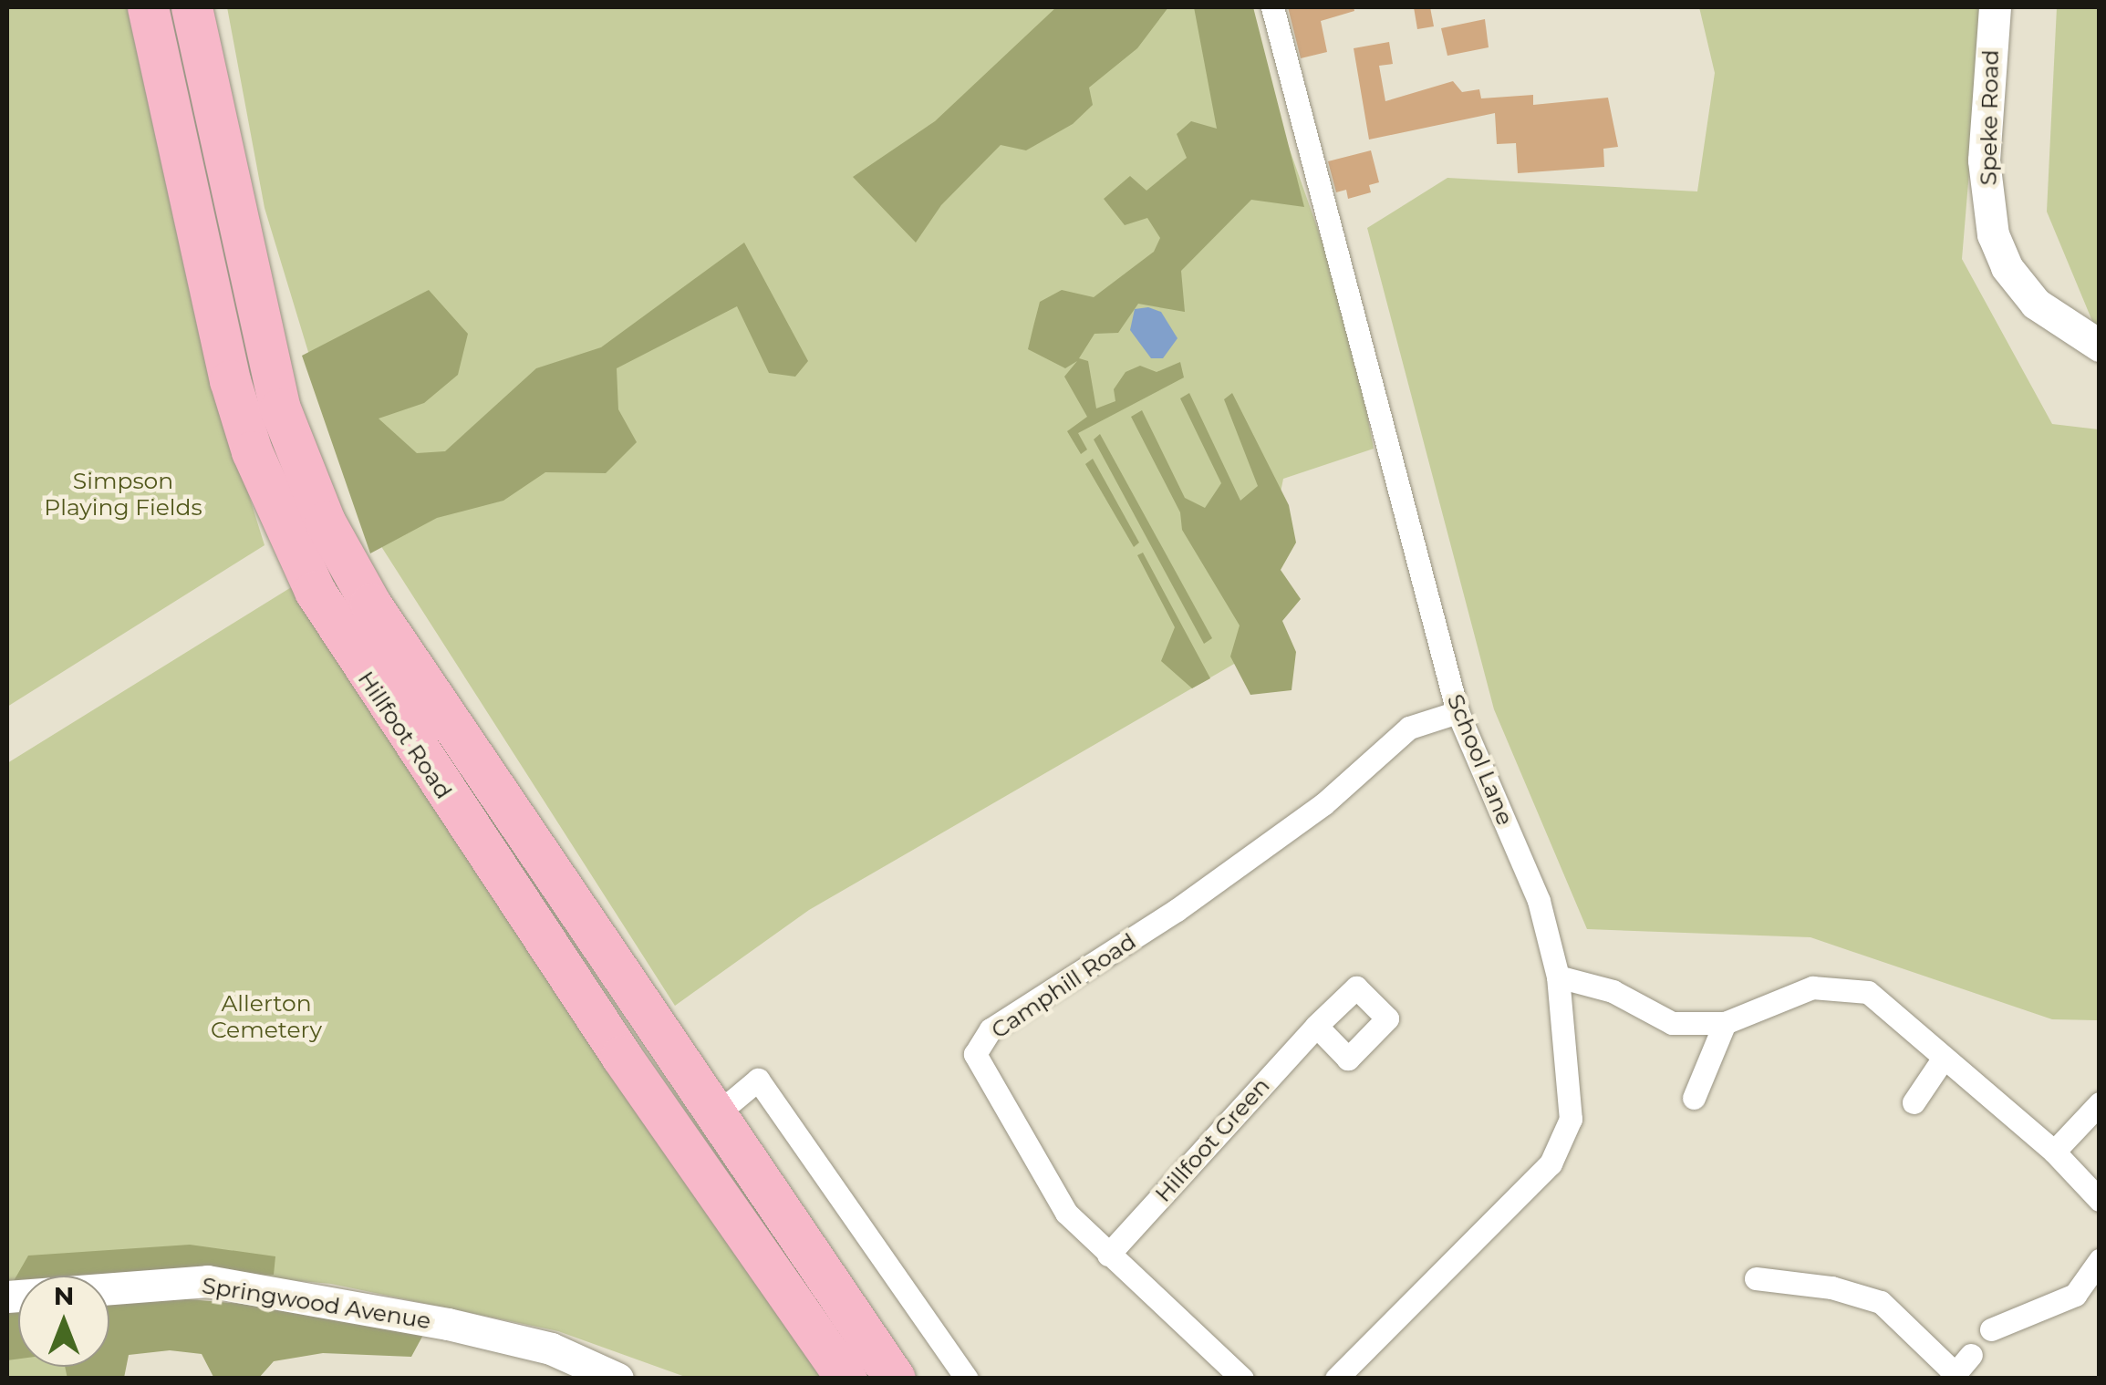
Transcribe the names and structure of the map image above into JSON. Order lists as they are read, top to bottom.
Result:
{
  "streets": {
    "highway": ["Hillfoot Road"],
    "street": [
      "Speke Road",
      "School Lane",
      "Camphill Road",
      "Hillfoot Green",
      "Springwood Avenue"
    ]
  },
  "crossings": [
    ["School Lane", "Camphill Road"],
    ["Camphill Road", "Hillfoot Green"]
  ],
  "parks": ["Simpson Playing Fields", "Allerton Cemetery"],
  "north": "top"
}
